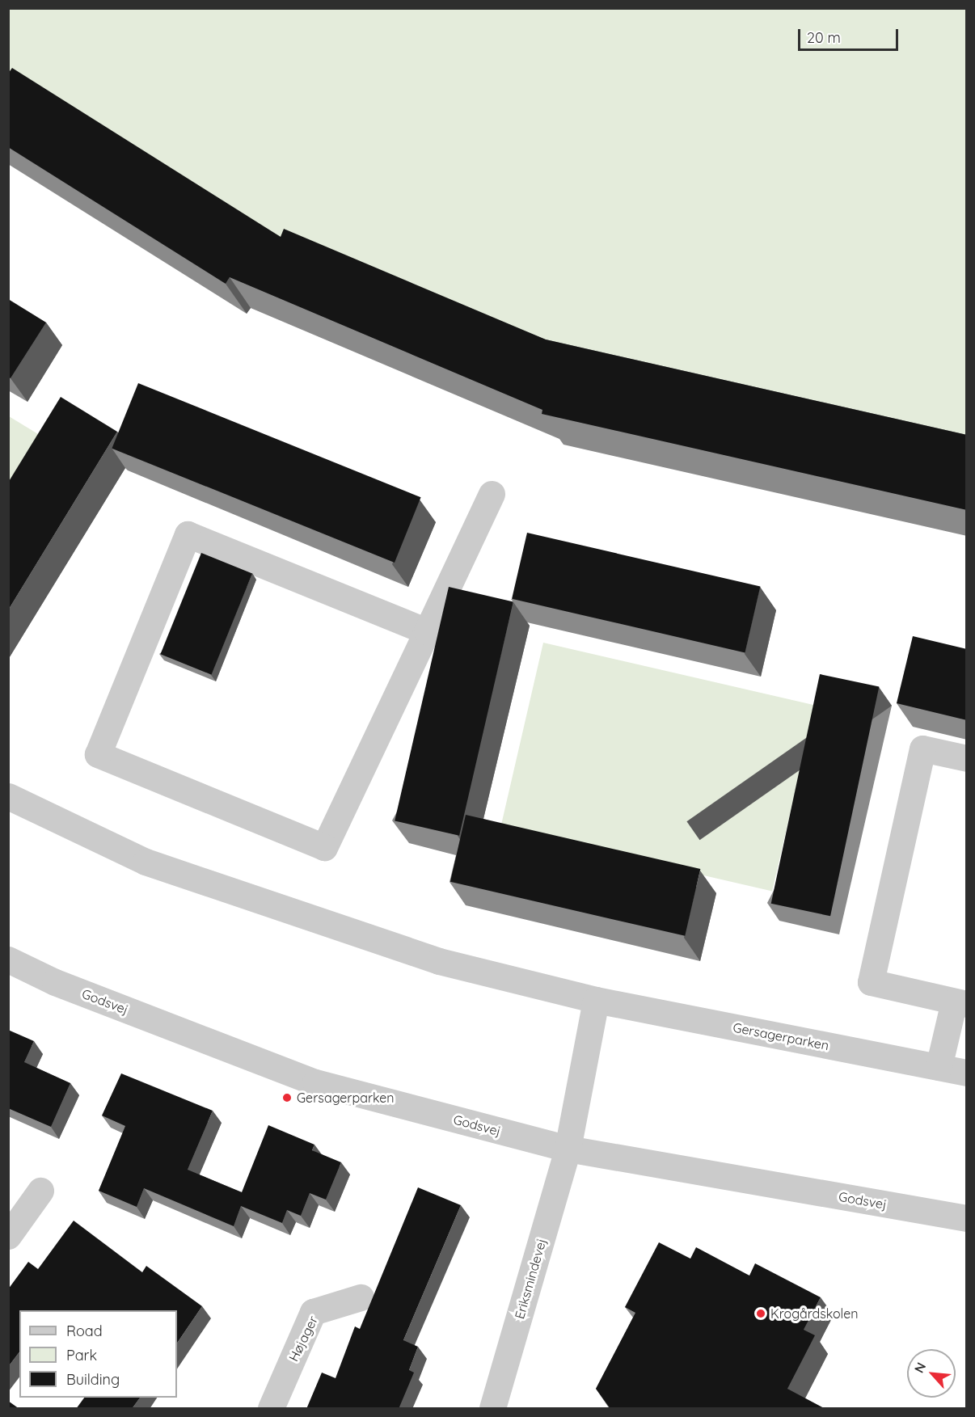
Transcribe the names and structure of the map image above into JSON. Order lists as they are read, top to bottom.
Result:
{
  "streets": {
    "street": [
      "Godsvej",
      "Gersagerparken",
      "Eriksmindevej",
      "Højager"
    ]
  },
  "crossings": [
    ["Godsvej", "Eriksmindevej"]
  ],
  "places": ["Gersagerparken", "Krogårdskolen"],
  "legend": ["Road", "Park", "Building"],
  "scale_bar": "20 m",
  "north": "top left"
}
